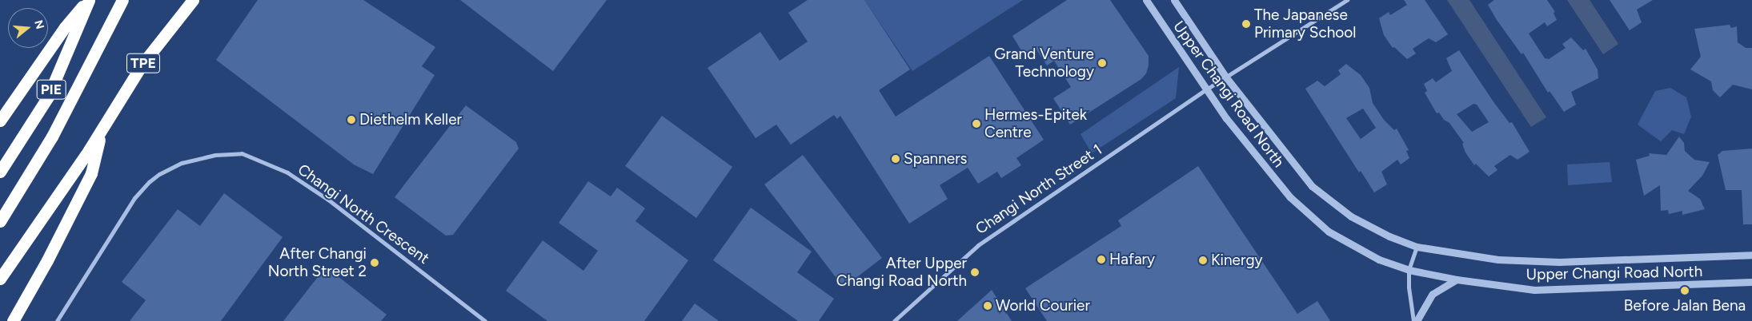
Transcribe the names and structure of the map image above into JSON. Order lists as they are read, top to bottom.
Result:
{
  "streets": {
    "highway": ["TPE", "PIE"],
    "street": ["Upper Changi Road North", "Changi North Street 1", "Changi North Crescent"]
  },
  "crossings": [
    ["Upper Changi Road North", "Changi North Street 1"]
  ],
  "places": [
    "The Japanese Primary School",
    "Grand Venture Technology",
    "Diethelm Keller",
    "Hermes-Epitek Centre",
    "Spanners",
    "Hafary",
    "Kinergy",
    "After Changi North Street 2",
    "After Upper Changi Road North",
    "Before Jalan Bena",
    "World Courier"
  ],
  "north": "right"
}
